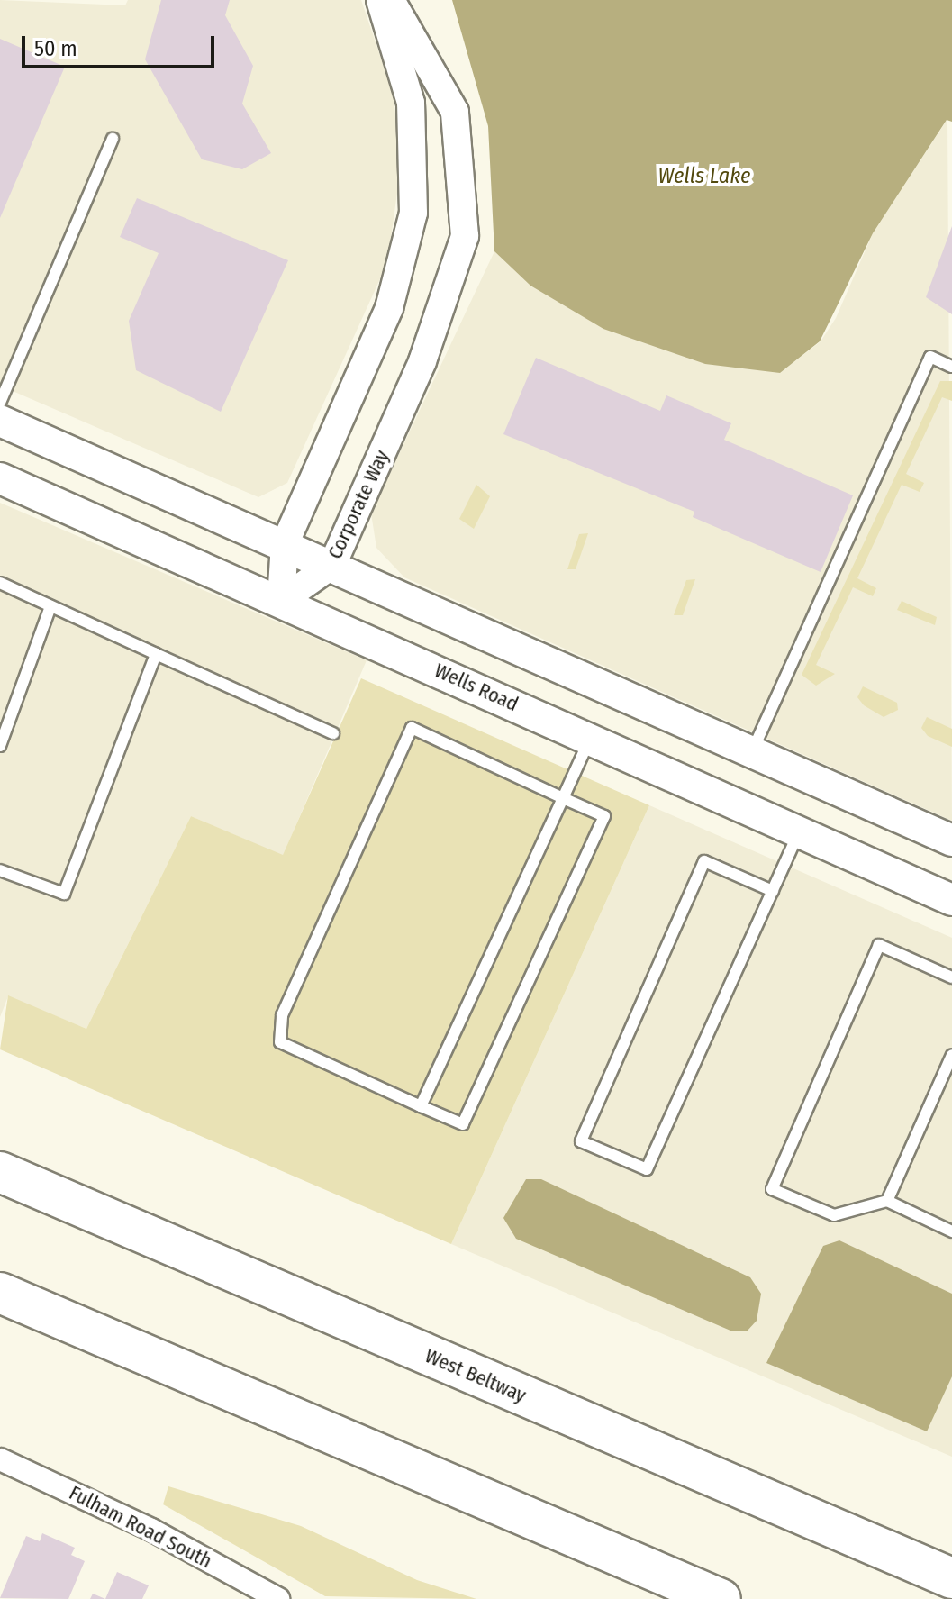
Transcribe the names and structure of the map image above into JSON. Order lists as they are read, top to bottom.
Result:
{
  "streets": {
    "highway": ["West Beltway"],
    "main road": ["Wells Road"],
    "street": ["Corporate Way", "Fulham Road South"]
  },
  "crossings": [
    ["Corporate Way", "Wells Road"]
  ],
  "water": ["Wells Lake"],
  "scale_bar": "50 m"
}
